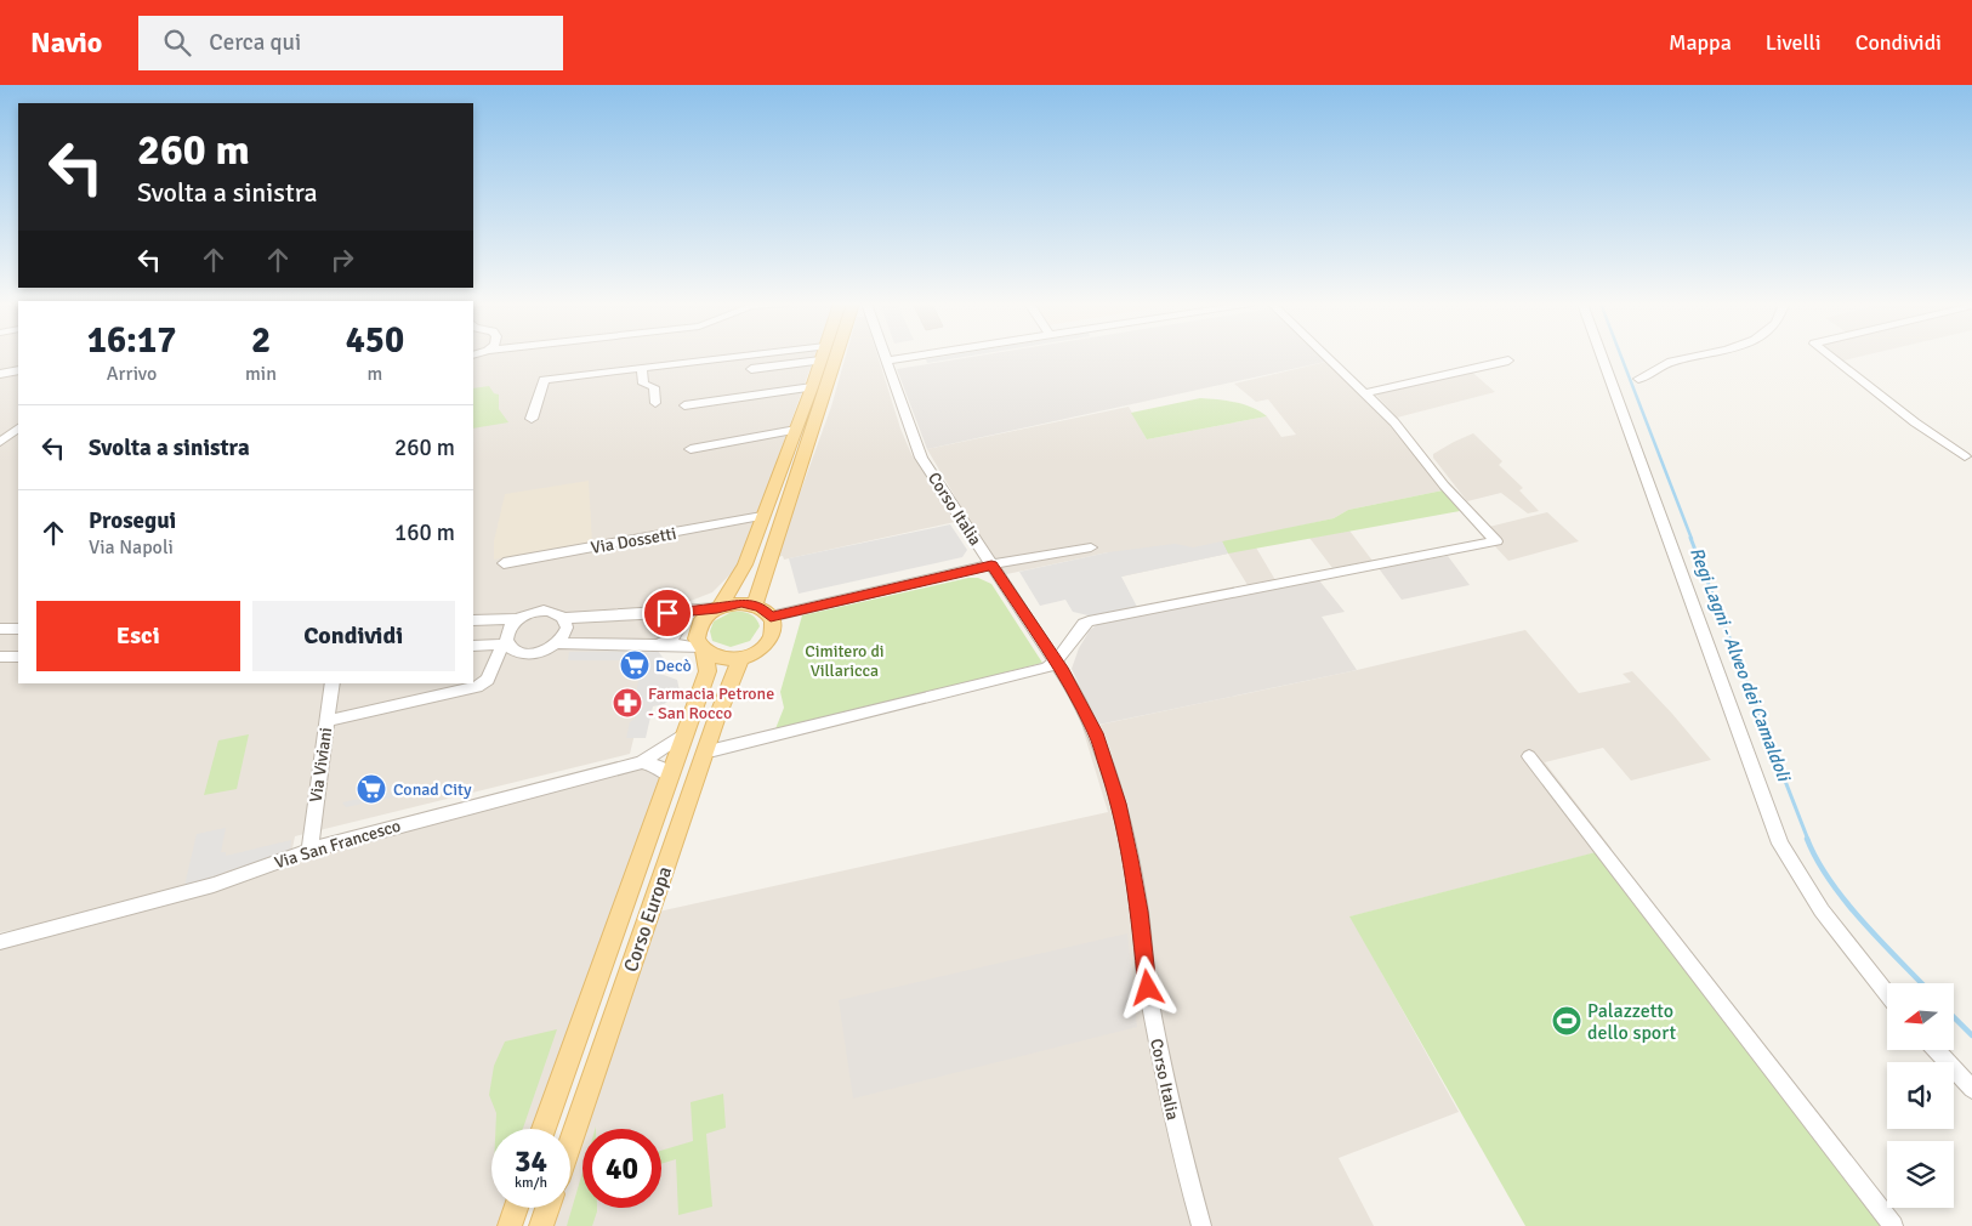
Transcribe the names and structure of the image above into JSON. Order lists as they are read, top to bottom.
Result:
{
  "streets": {
    "main road": ["Corso Europa"],
    "street": [
      "Corso Italia",
      "Via Dossetti",
      "Via Viviani",
      "Via San Francesco"
    ]
  },
  "crossings": [
    ["Via Viviani", "Via San Francesco"],
    ["Via San Francesco", "Corso Europa"]
  ],
  "water": ["Regi Lagni - Alveo dei Camaldoli"],
  "parks": ["Cimitero di Villaricca"],
  "places": {
    "supermarket": ["Decò", "Conad City"],
    "pharmacy": ["Farmacia Petrone - San Rocco"],
    "sports": ["Palazzetto dello sport"]
  },
  "north": "left",
  "page": {
    "header": "Navio",
    "search": "Cerca qui",
    "nav": ["Mappa", "Livelli", "Condividi"],
    "turn": ["260 m", "Svolta a sinistra"],
    "eta": [
      "16:17",
      "Arrivo",
      "2",
      "min",
      "450",
      "m"
    ],
    "list": [
      {
        "name": "Svolta a sinistra",
        "value": "260 m"
      },
      {
        "name": "Prosegui",
        "note": "Via Napoli",
        "value": "160 m"
      }
    ],
    "buttons": ["Esci", "Condividi"],
    "speed": "34 km/h",
    "limit": "40"
  }
}
